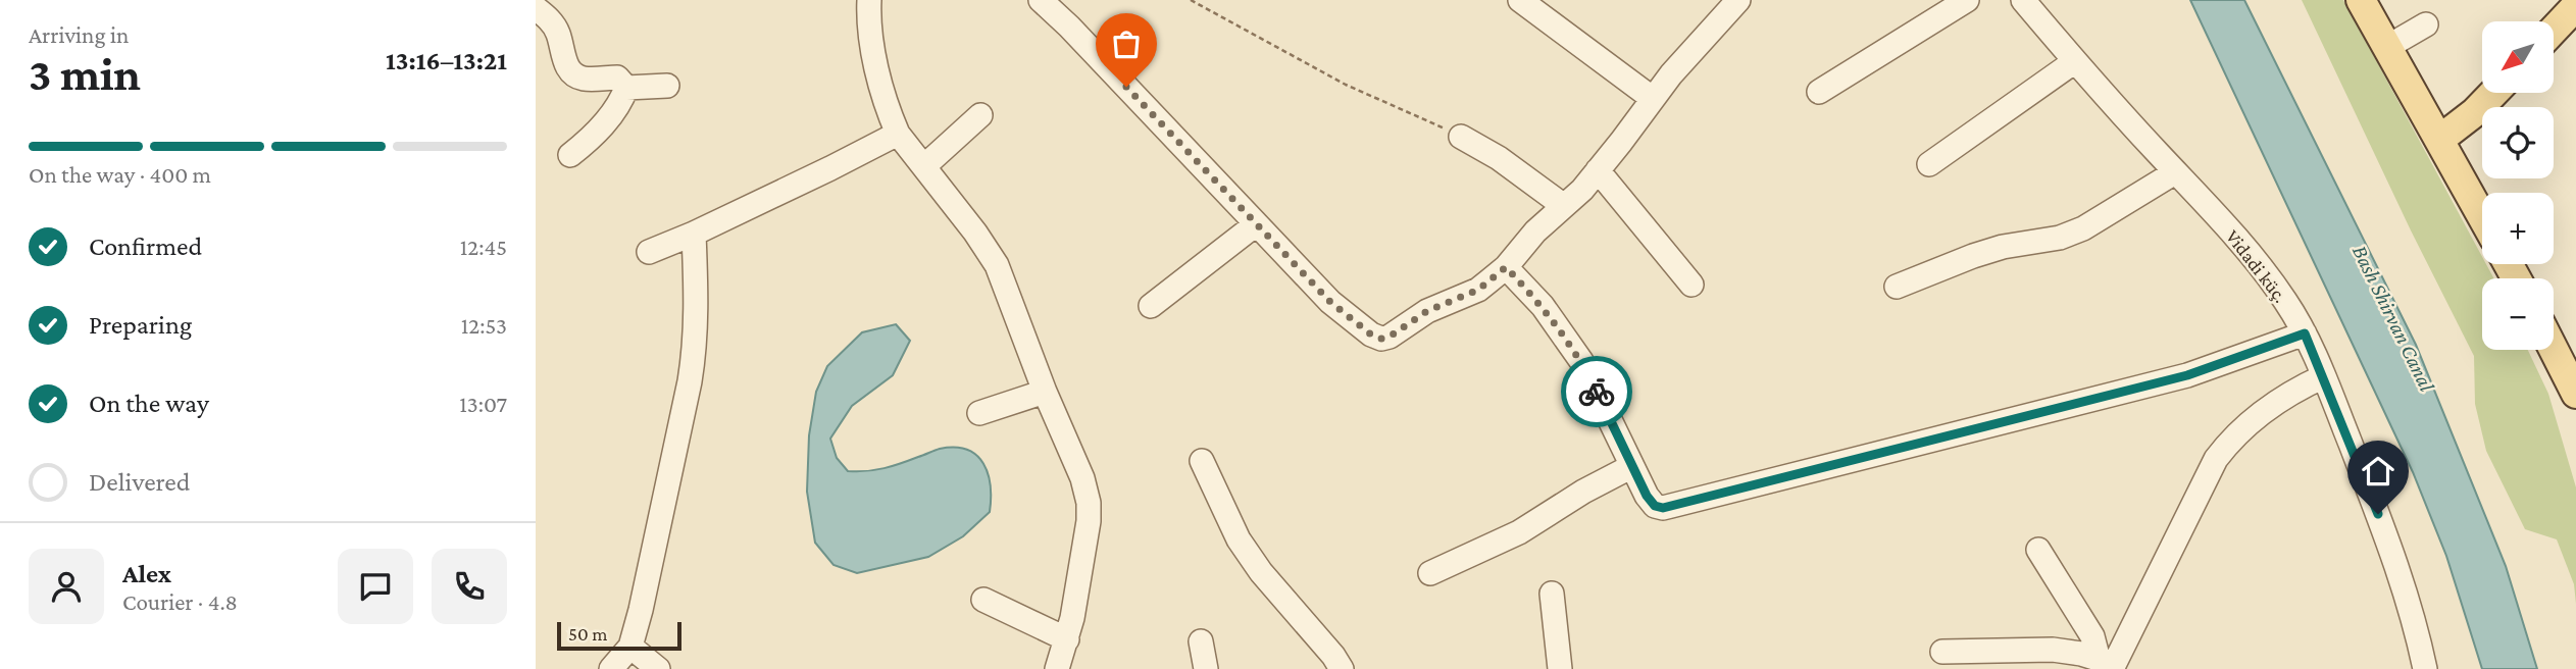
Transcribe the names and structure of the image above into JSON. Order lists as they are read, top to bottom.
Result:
{
  "streets": {
    "street": ["Vidadi küç."]
  },
  "water": ["Bash Shirvan Canal"],
  "scale_bar": "50 m",
  "north": "bottom left",
  "page": {
    "heading": ["3 min", "Arriving in", "13:16–13:21"],
    "panel": ["Alex", "Courier · 4.8"],
    "map_buttons": ["+", "−"],
    "bar": "On the way · 400 m",
    "list": [
      ["Confirmed", "12:45"],
      ["Preparing", "12:53"],
      ["On the way", "13:07"],
      "Delivered"
    ],
    "scale": "50 m"
  }
}
